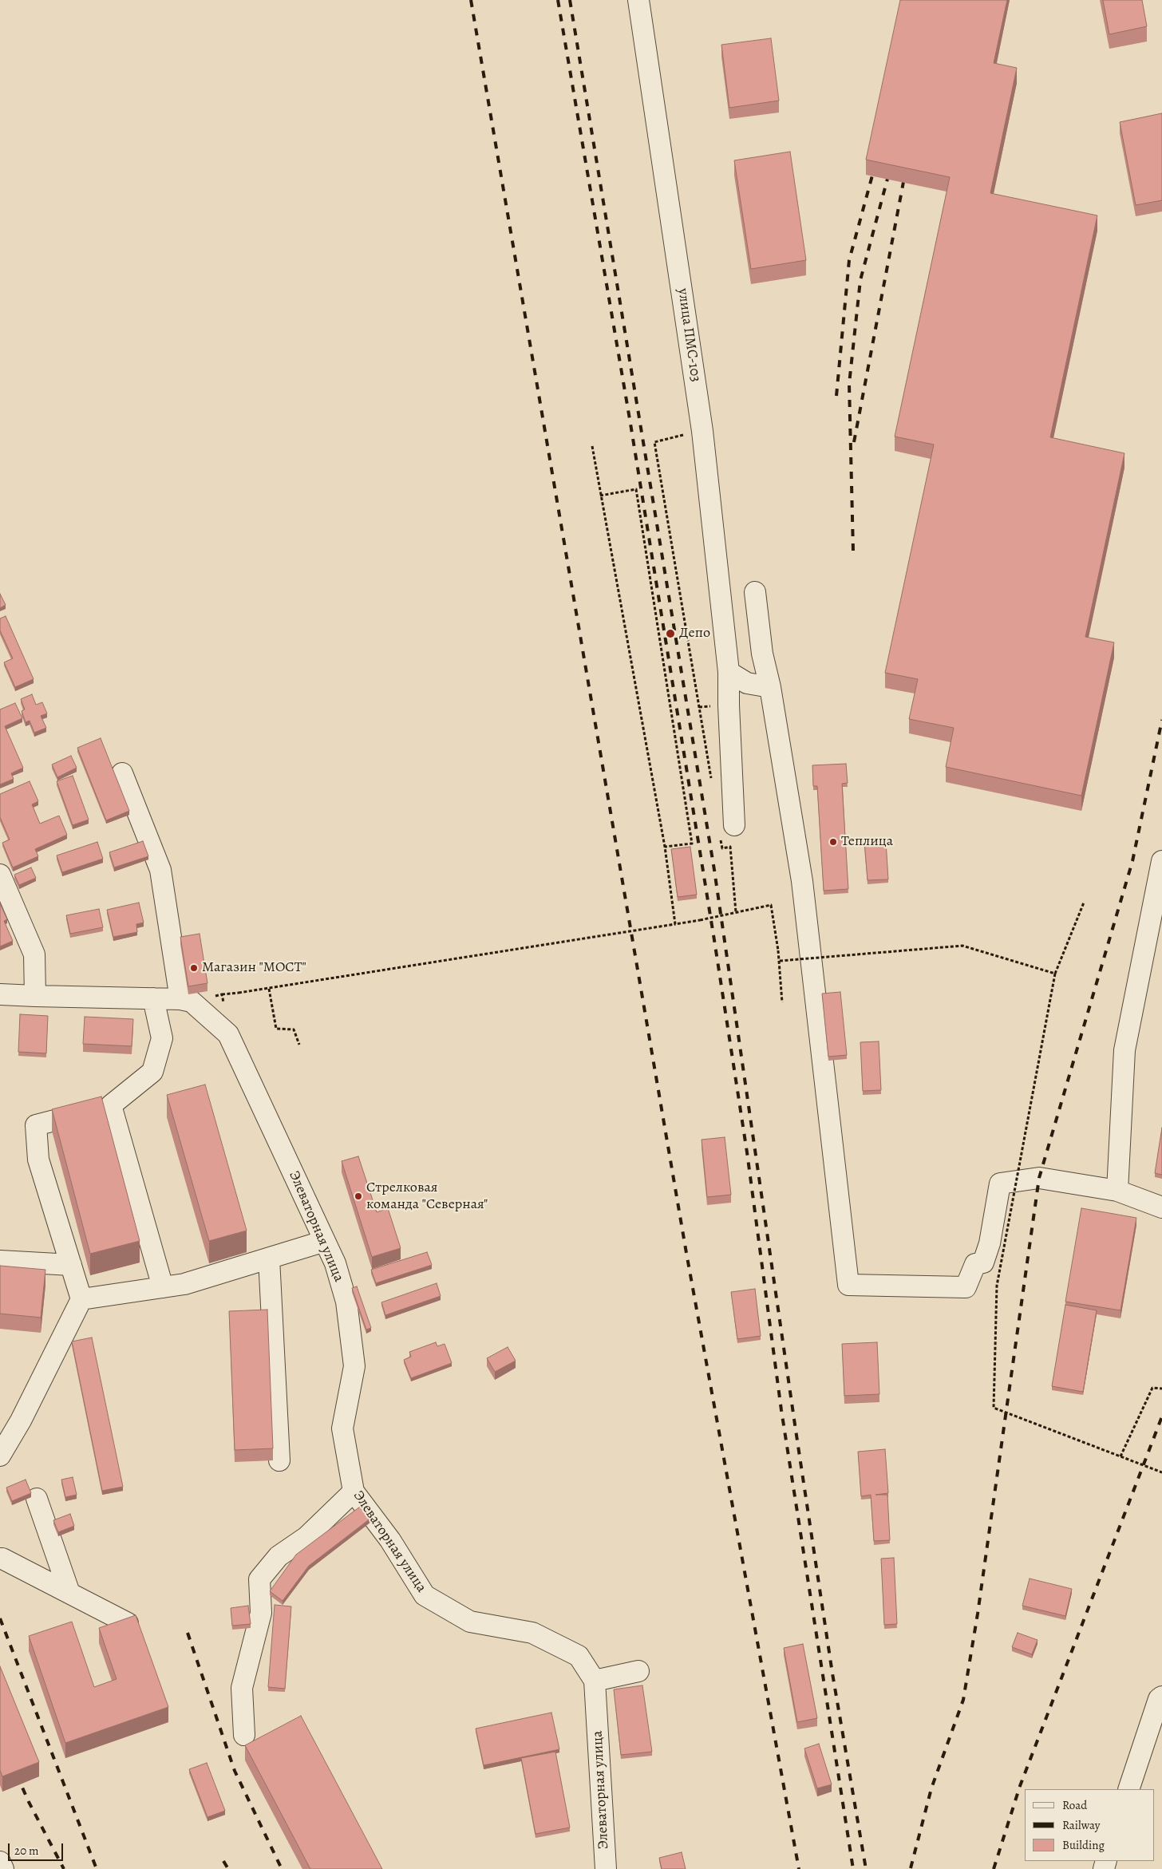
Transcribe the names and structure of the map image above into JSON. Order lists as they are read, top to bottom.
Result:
{
  "streets": {
    "street": ["улица ПМС-103", "Элеваторная улица"]
  },
  "places": [
    "Депо",
    "Теплица",
    "Магазин \"МОСТ\"",
    "Стрелковая команда \"Северная\""
  ],
  "legend": ["Road", "Railway", "Building"],
  "scale_bar": "20 m"
}
